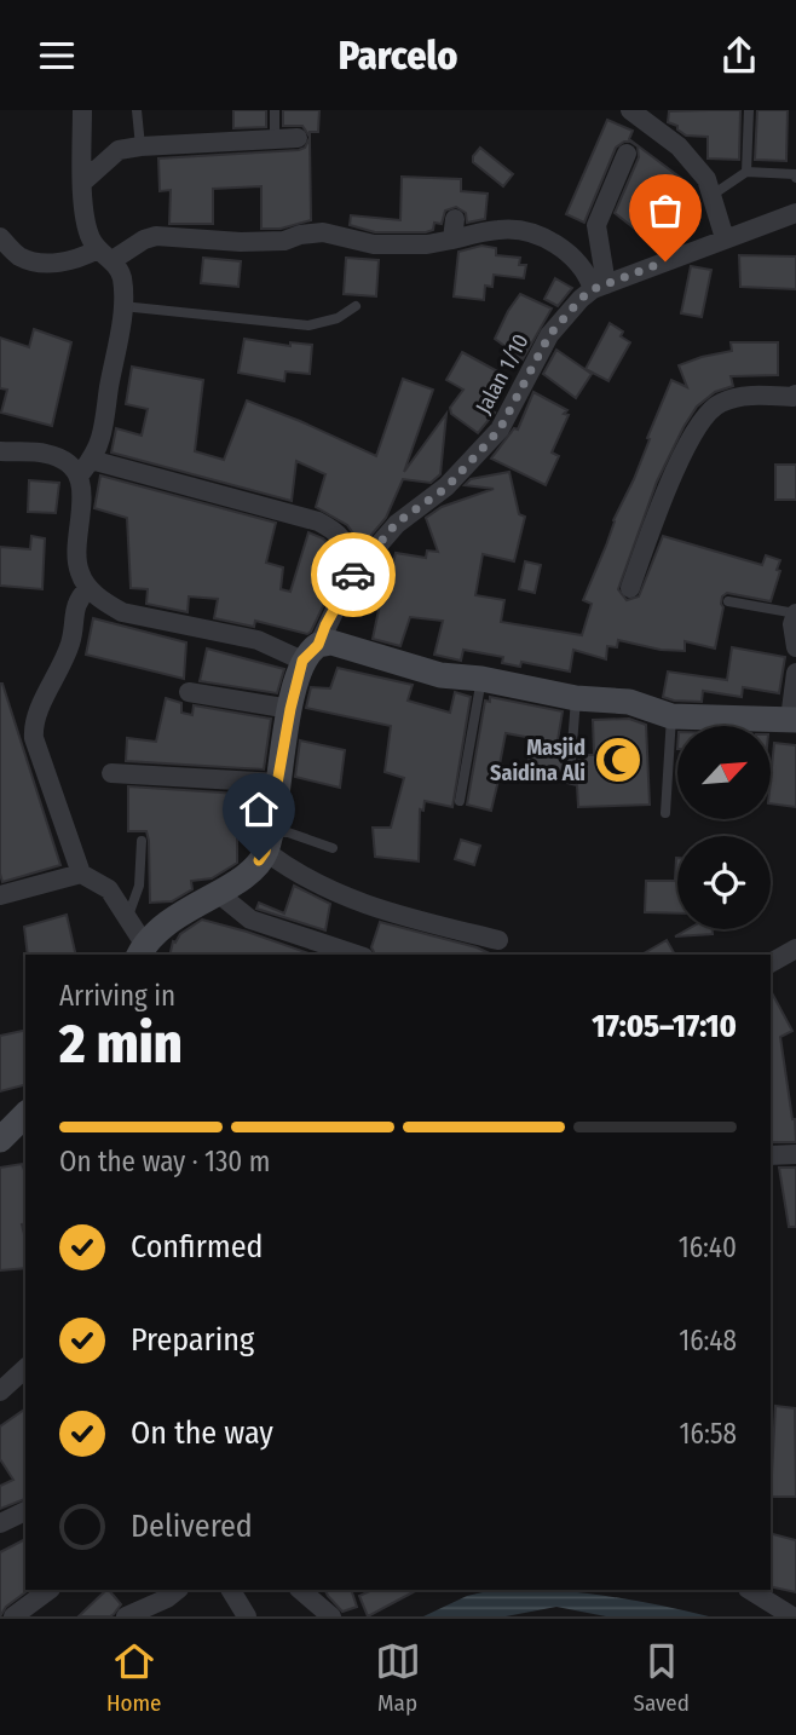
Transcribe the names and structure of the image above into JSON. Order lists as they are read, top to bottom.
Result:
{
  "streets": {
    "street": ["Jalan 1/10"]
  },
  "places": {
    "mosque": ["Masjid Saidina Ali"]
  },
  "north": "top right",
  "page": {
    "header": "Parcelo",
    "heading": ["2 min", "Arriving in", "17:05–17:10"],
    "bar": "On the way · 130 m",
    "list": [
      ["Confirmed", "16:40"],
      ["Preparing", "16:48"],
      ["On the way", "16:58"],
      "Delivered"
    ],
    "tabs": ["Home", "Map", "Saved"]
  }
}
